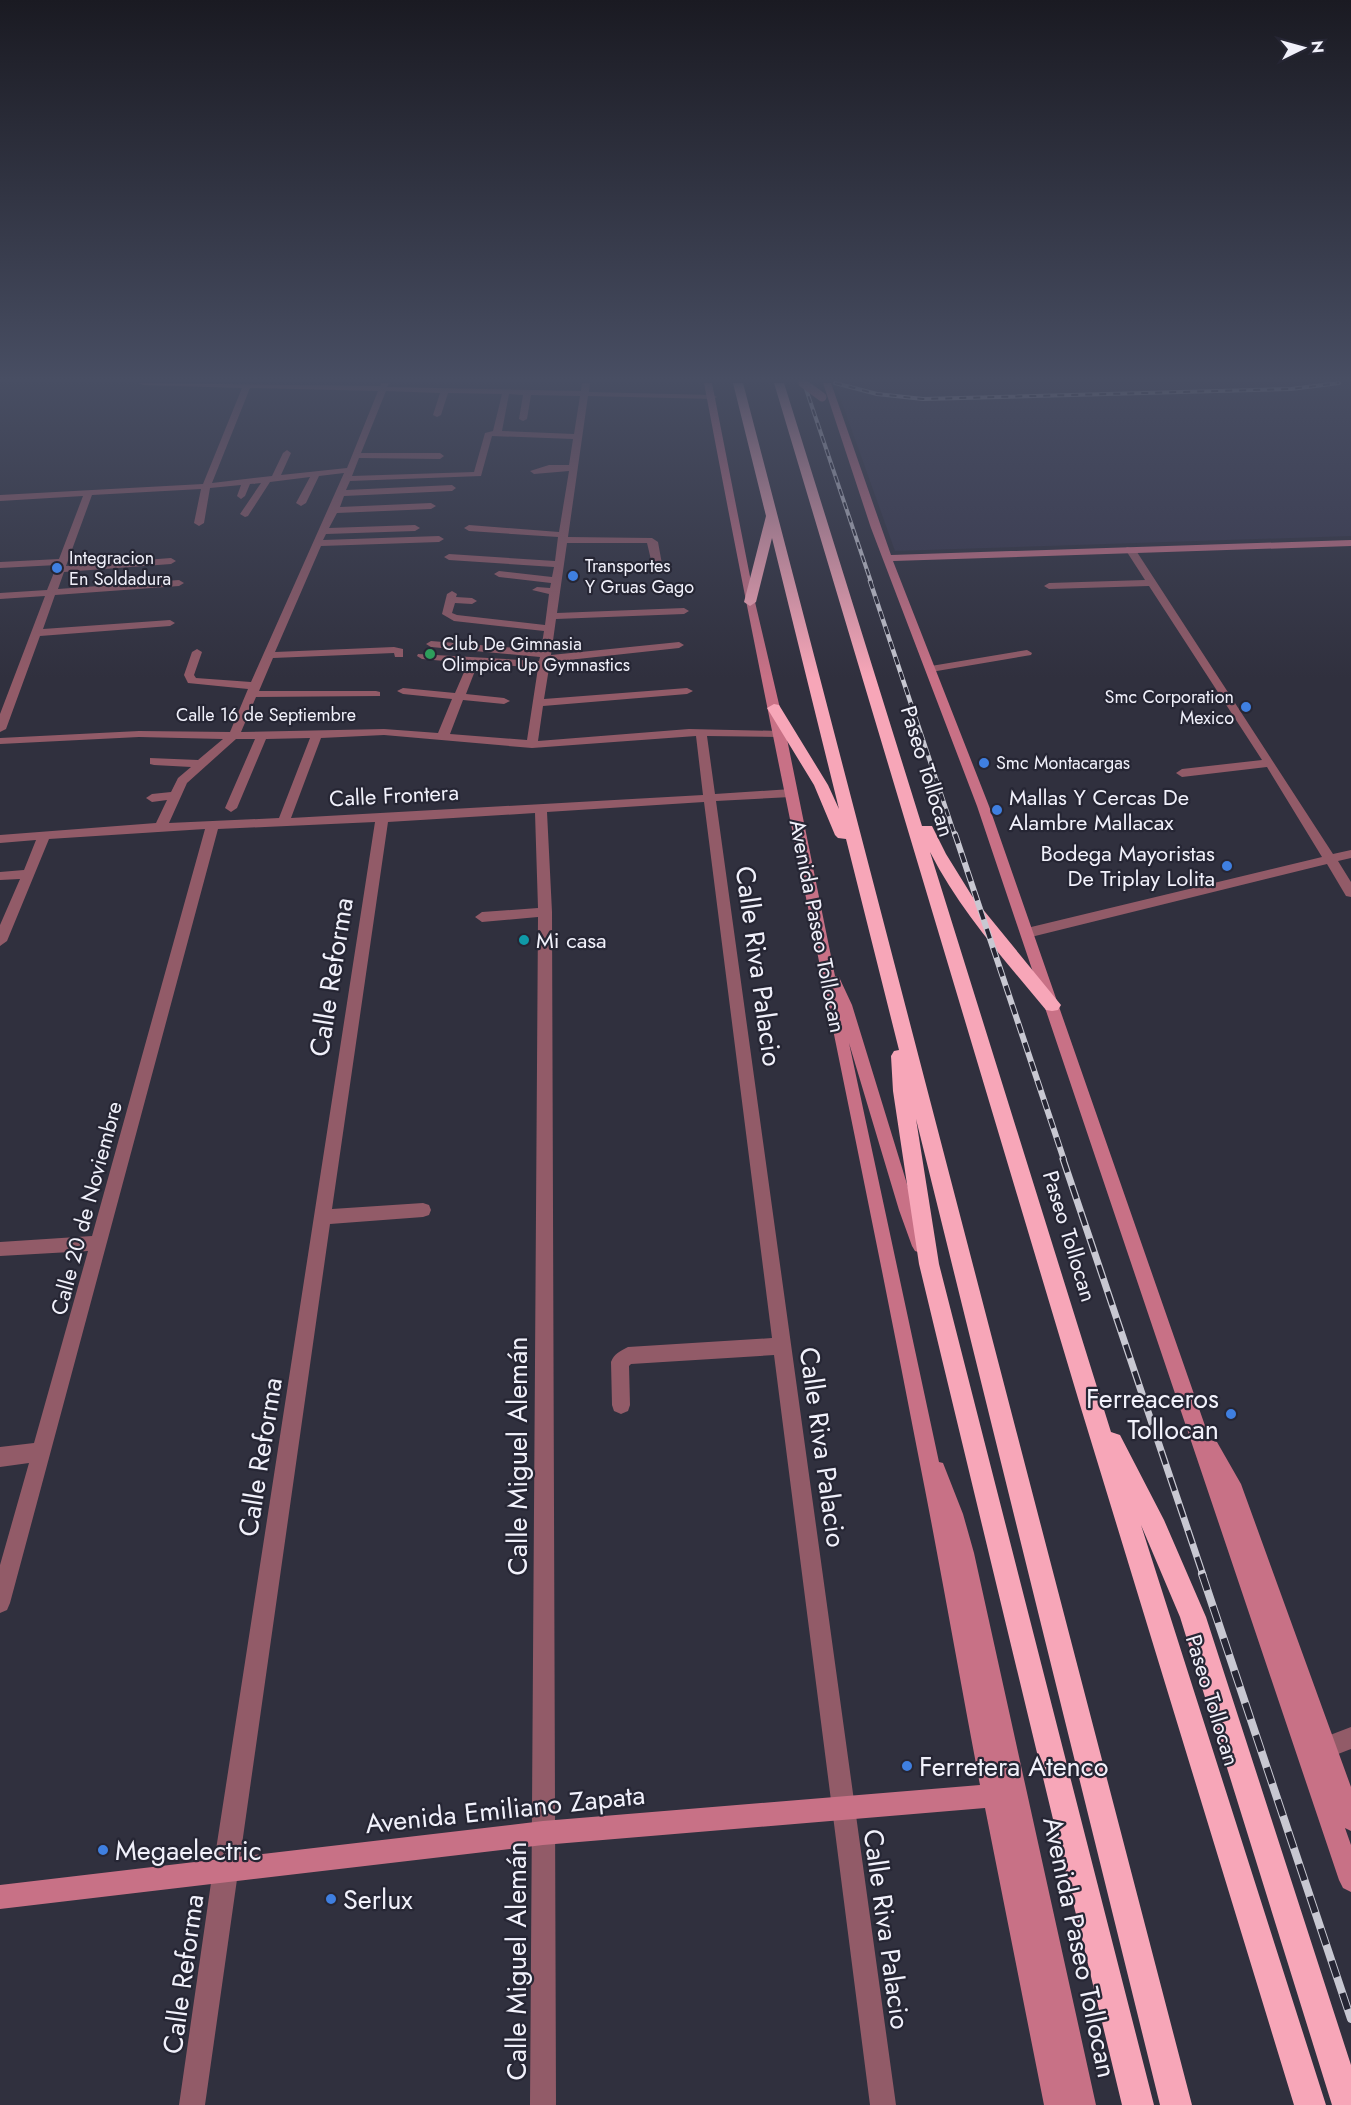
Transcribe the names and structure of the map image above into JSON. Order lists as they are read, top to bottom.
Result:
{
  "streets": {
    "highway": ["Paseo Tollocan"],
    "main road": ["Avenida Paseo Tollocan", "Avenida Emiliano Zapata"],
    "street": [
      "Calle 16 de Septiembre",
      "Calle Frontera",
      "Calle Riva Palacio",
      "Calle Reforma",
      "Calle 20 de Noviembre",
      "Calle Miguel Alemán"
    ]
  },
  "crossings": [
    ["Calle 16 de Septiembre", "Avenida Paseo Tollocan"],
    ["Calle 16 de Septiembre", "Calle Riva Palacio"],
    ["Calle Frontera", "Avenida Paseo Tollocan"],
    ["Calle Frontera", "Calle Riva Palacio"],
    ["Calle Frontera", "Calle Reforma"],
    ["Calle Frontera", "Calle 20 de Noviembre"],
    ["Calle Frontera", "Calle Miguel Alemán"],
    ["Avenida Paseo Tollocan", "Avenida Emiliano Zapata"],
    ["Calle Riva Palacio", "Avenida Emiliano Zapata"],
    ["Calle Reforma", "Avenida Emiliano Zapata"],
    ["Calle Miguel Alemán", "Avenida Emiliano Zapata"]
  ],
  "places": [
    "Integracion En Soldadura",
    "Transportes Y Gruas Gago",
    "Club De Gimnasia Olimpica Up Gymnastics",
    "Smc Corporation Mexico",
    "Smc Montacargas",
    "Mallas Y Cercas De Alambre Mallacax",
    "Bodega Mayoristas De Triplay Lolita",
    "Mi casa",
    "Ferreaceros Tollocan",
    "Ferretera Atenco",
    "Megaelectric",
    "Serlux"
  ],
  "north": "right"
}
